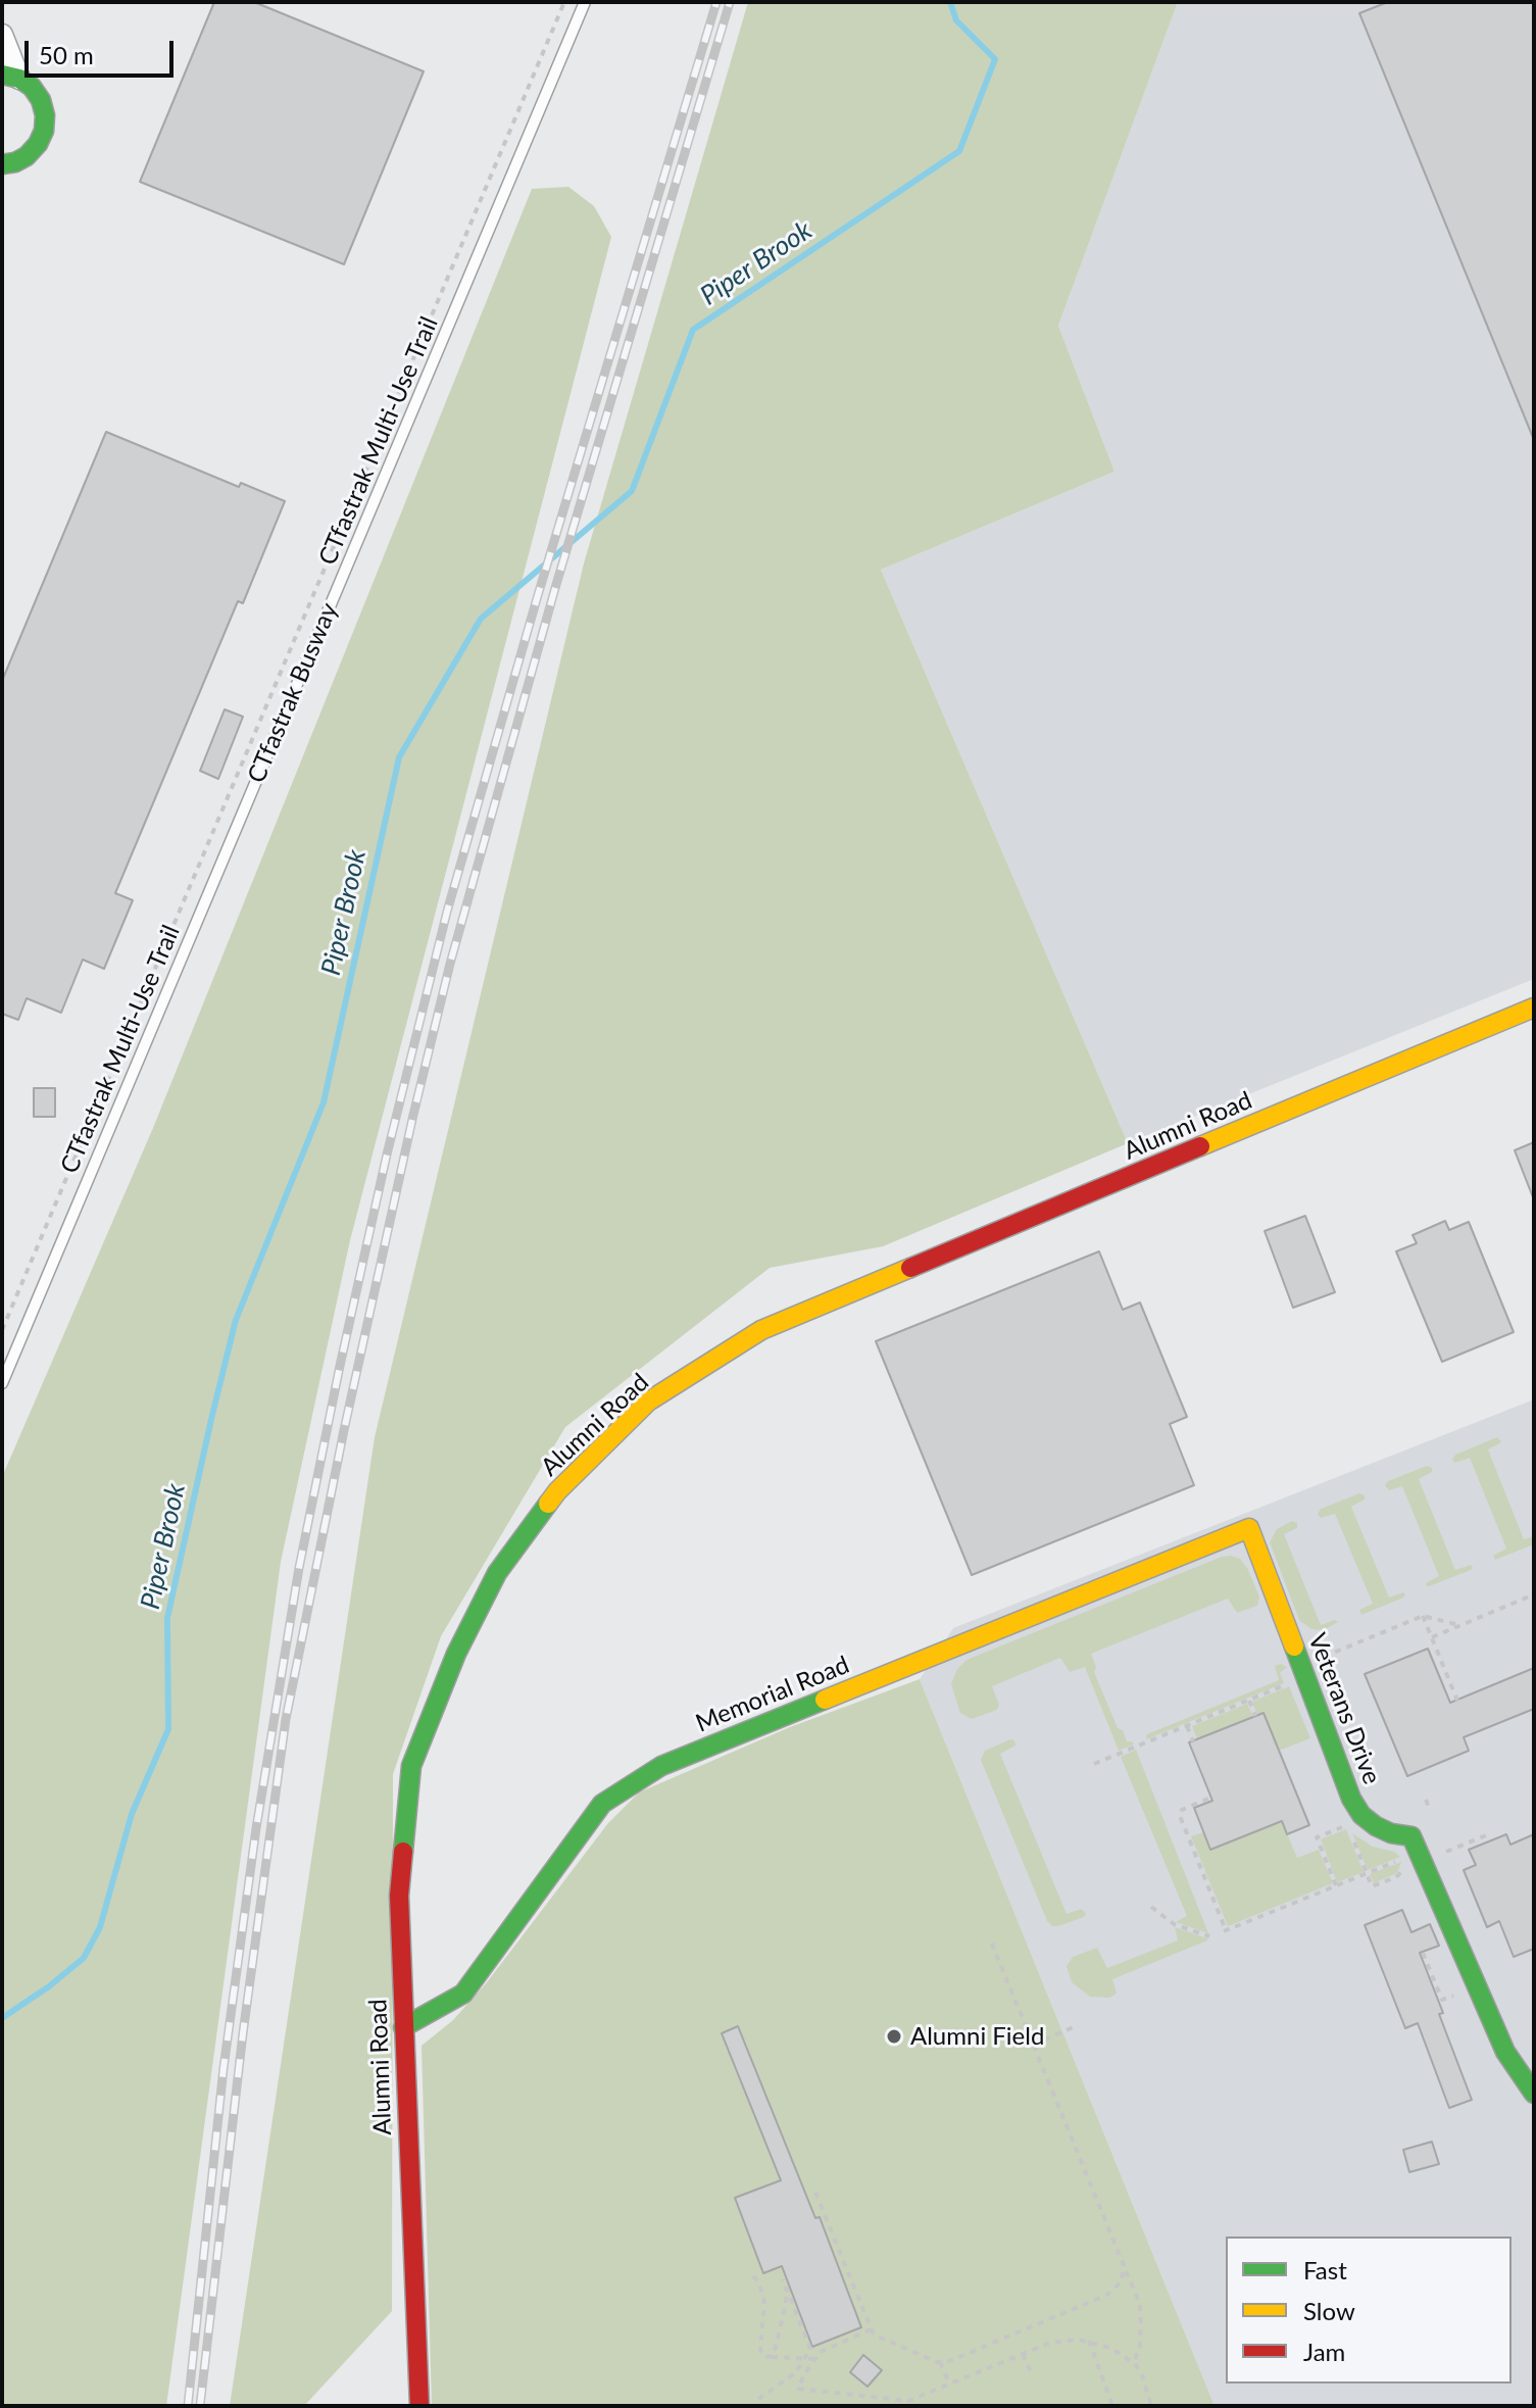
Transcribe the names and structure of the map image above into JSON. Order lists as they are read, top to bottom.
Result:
{
  "streets": {
    "street": ["Alumni Road", "Memorial Road", "Veterans Drive"],
    "lane": ["CTfastrak Busway"],
    "path": ["CTfastrak Multi-Use Trail"]
  },
  "crossings": [
    ["Alumni Road", "Memorial Road"],
    ["Memorial Road", "Veterans Drive"]
  ],
  "water": ["Piper Brook"],
  "places": ["Alumni Field"],
  "legend": ["Fast", "Slow", "Jam"],
  "scale_bar": "50 m"
}
